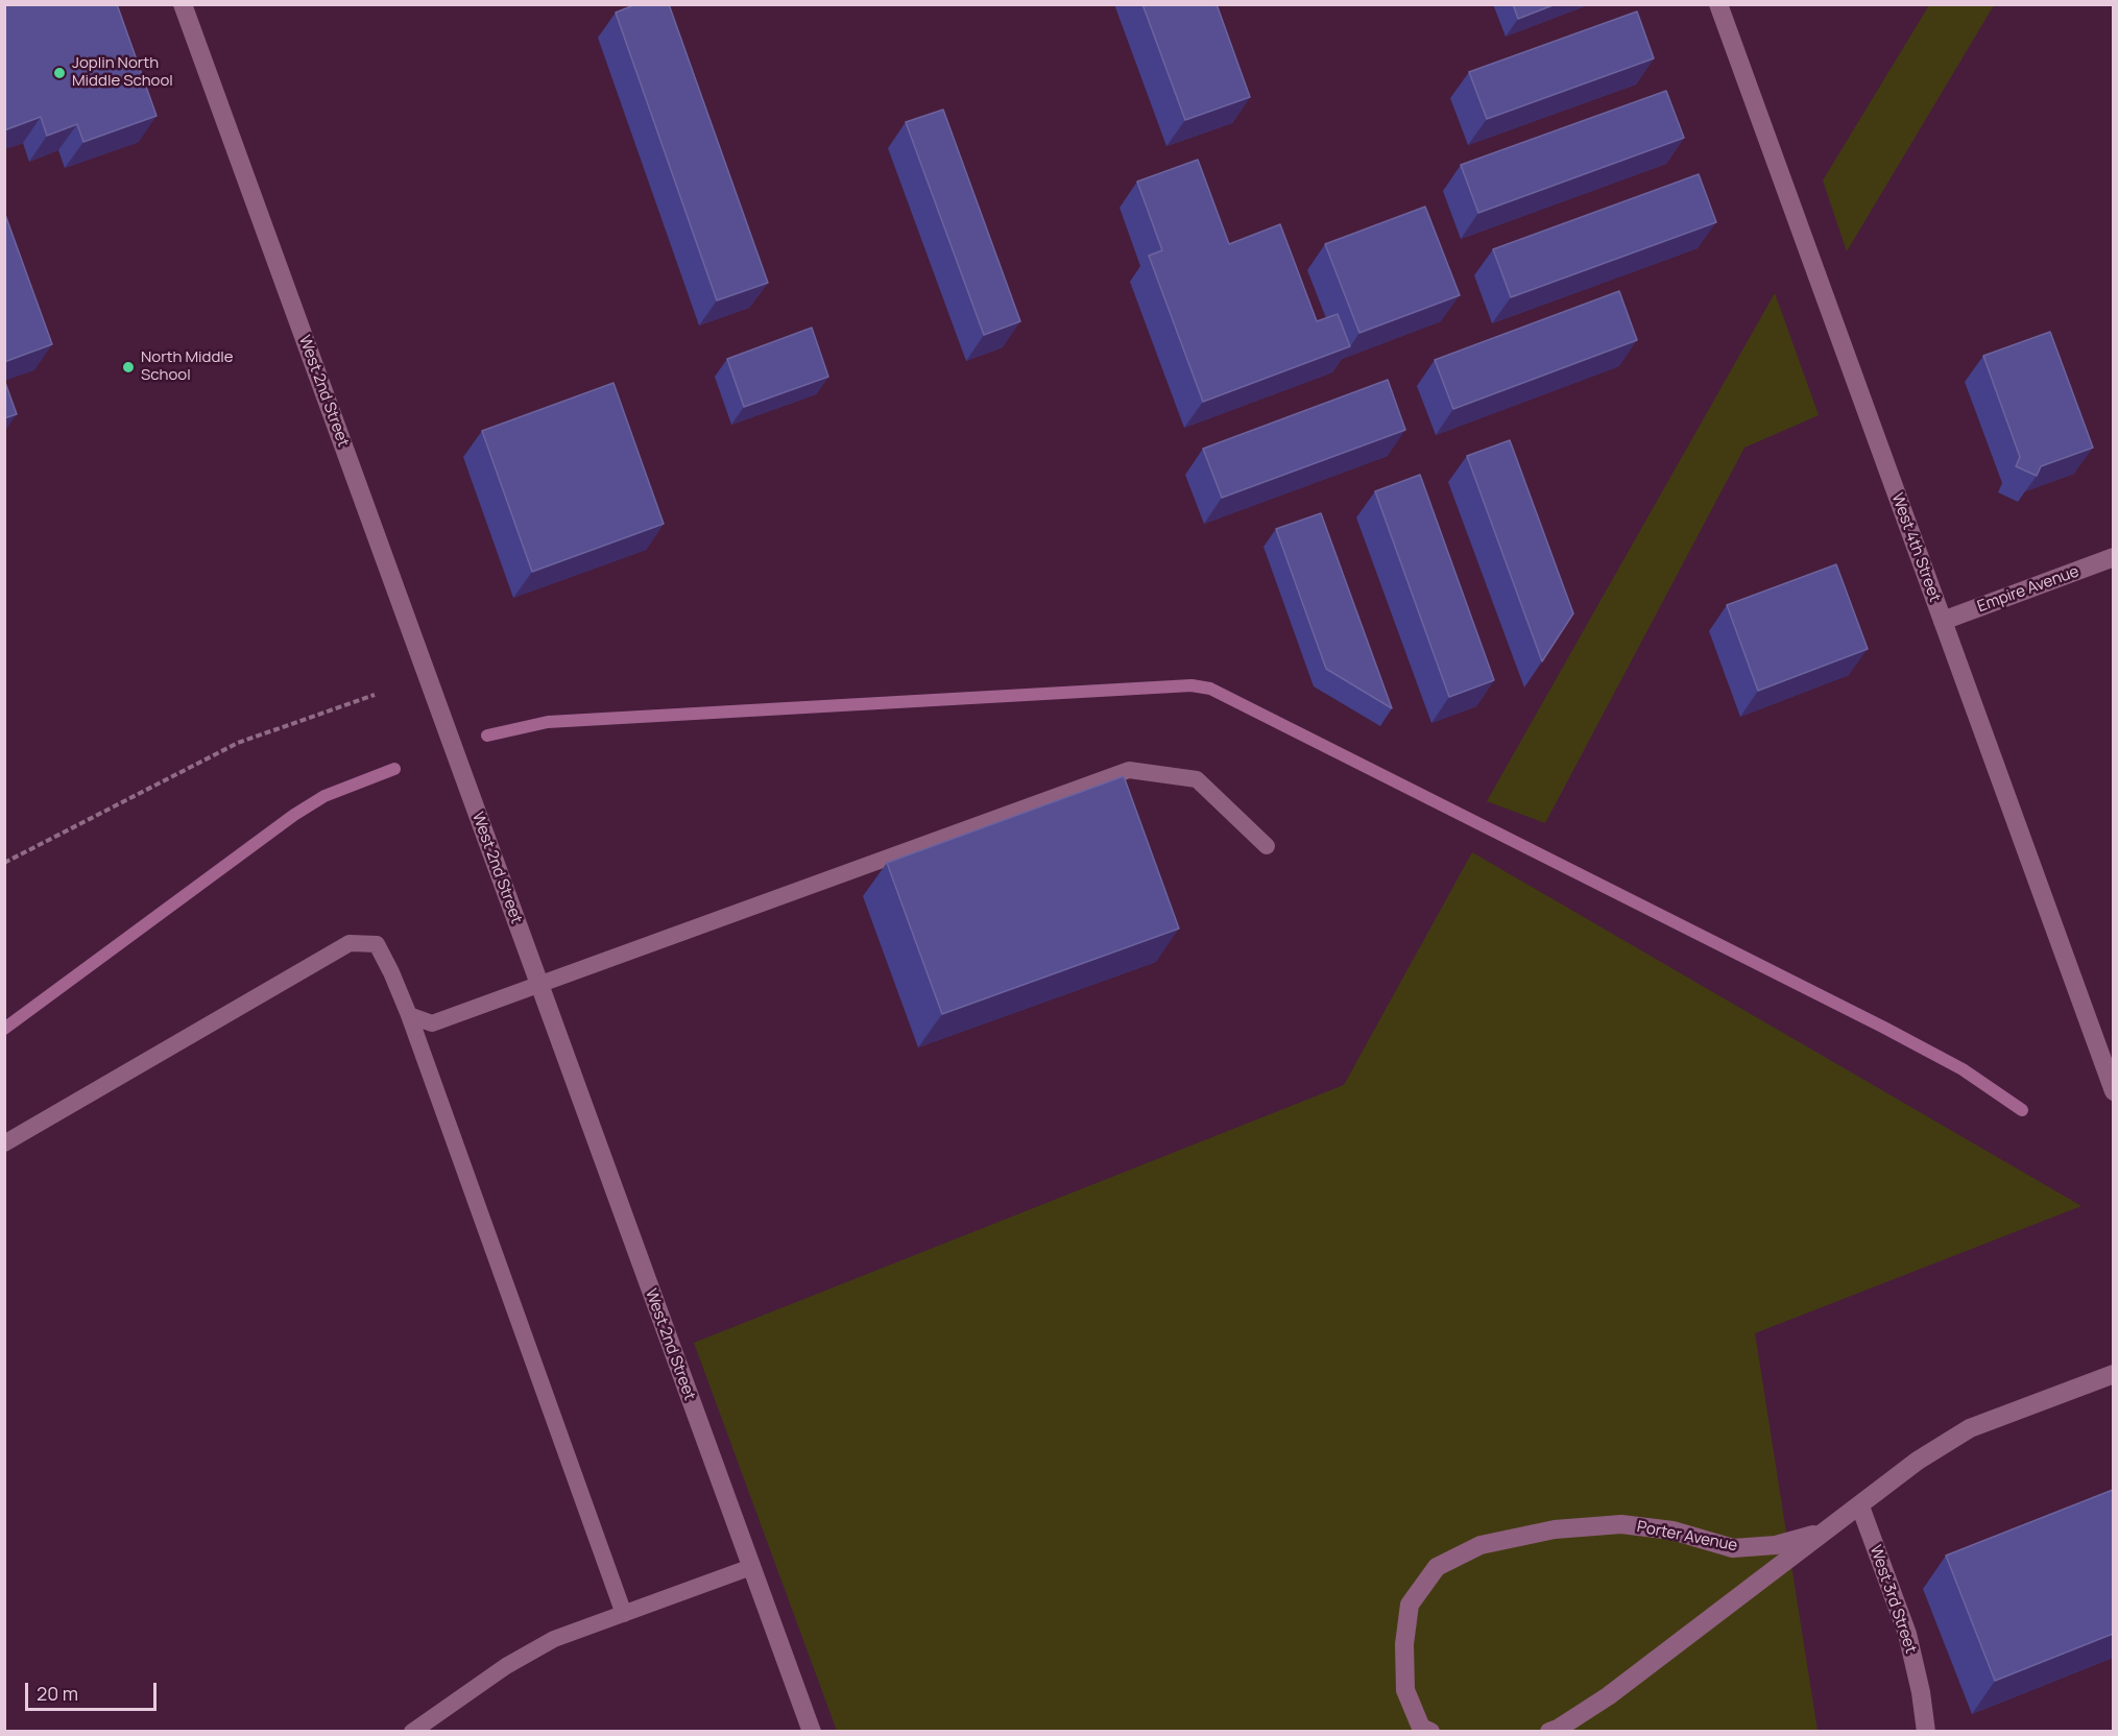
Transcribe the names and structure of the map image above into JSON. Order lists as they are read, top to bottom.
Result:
{
  "streets": {
    "street": [
      "West 2nd Street",
      "West 4th Street",
      "Empire Avenue",
      "Porter Avenue",
      "West 3rd Street"
    ]
  },
  "crossings": [
    ["West 4th Street", "Empire Avenue"],
    ["Porter Avenue", "West 3rd Street"]
  ],
  "places": ["Joplin North Middle School", "North Middle School"],
  "scale_bar": "20 m"
}
